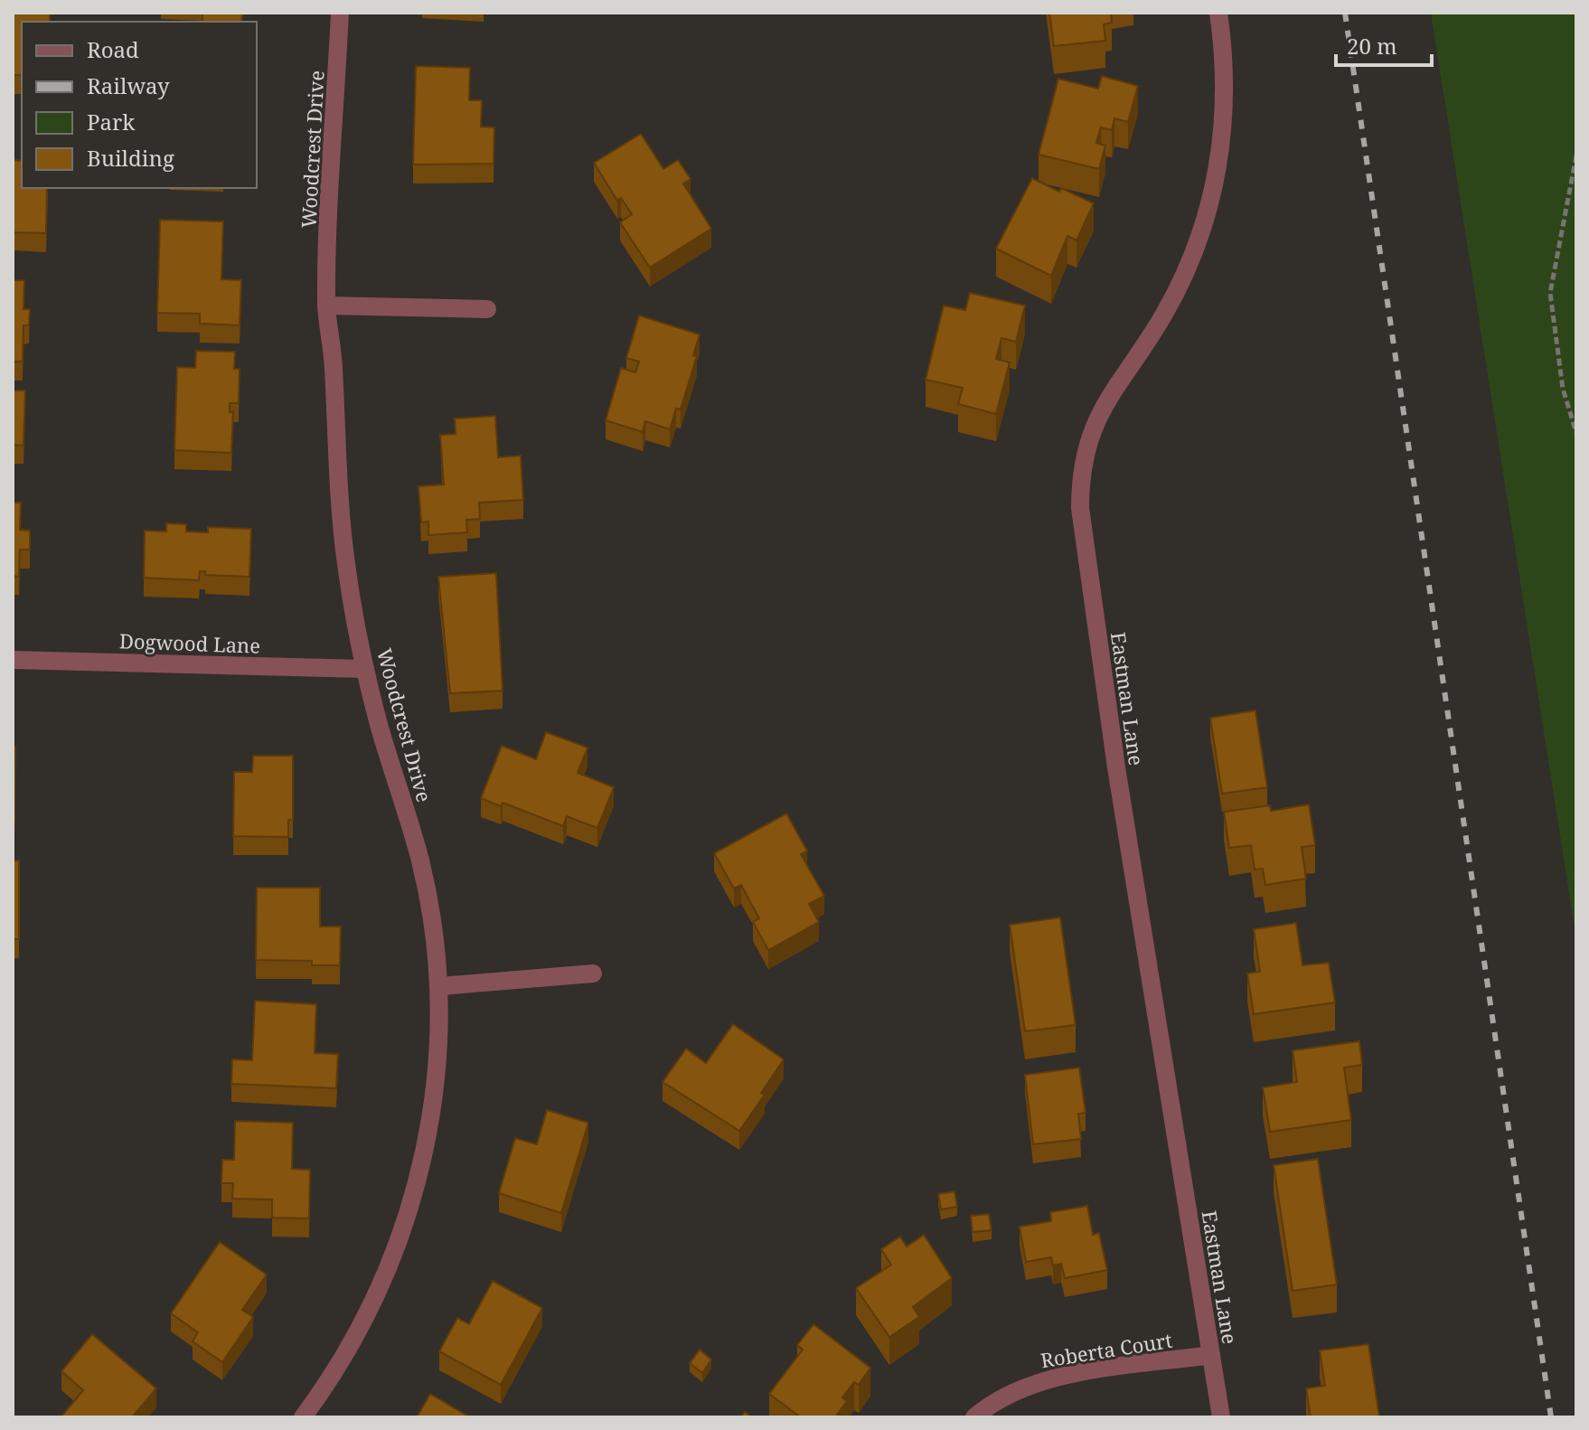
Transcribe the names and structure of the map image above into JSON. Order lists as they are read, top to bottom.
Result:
{
  "streets": {
    "street": [
      "Woodcrest Drive",
      "Dogwood Lane",
      "Eastman Lane",
      "Roberta Court"
    ]
  },
  "crossings": [
    ["Woodcrest Drive", "Dogwood Lane"],
    ["Eastman Lane", "Roberta Court"]
  ],
  "legend": [
    "Road",
    "Railway",
    "Park",
    "Building"
  ],
  "scale_bar": "20 m"
}
